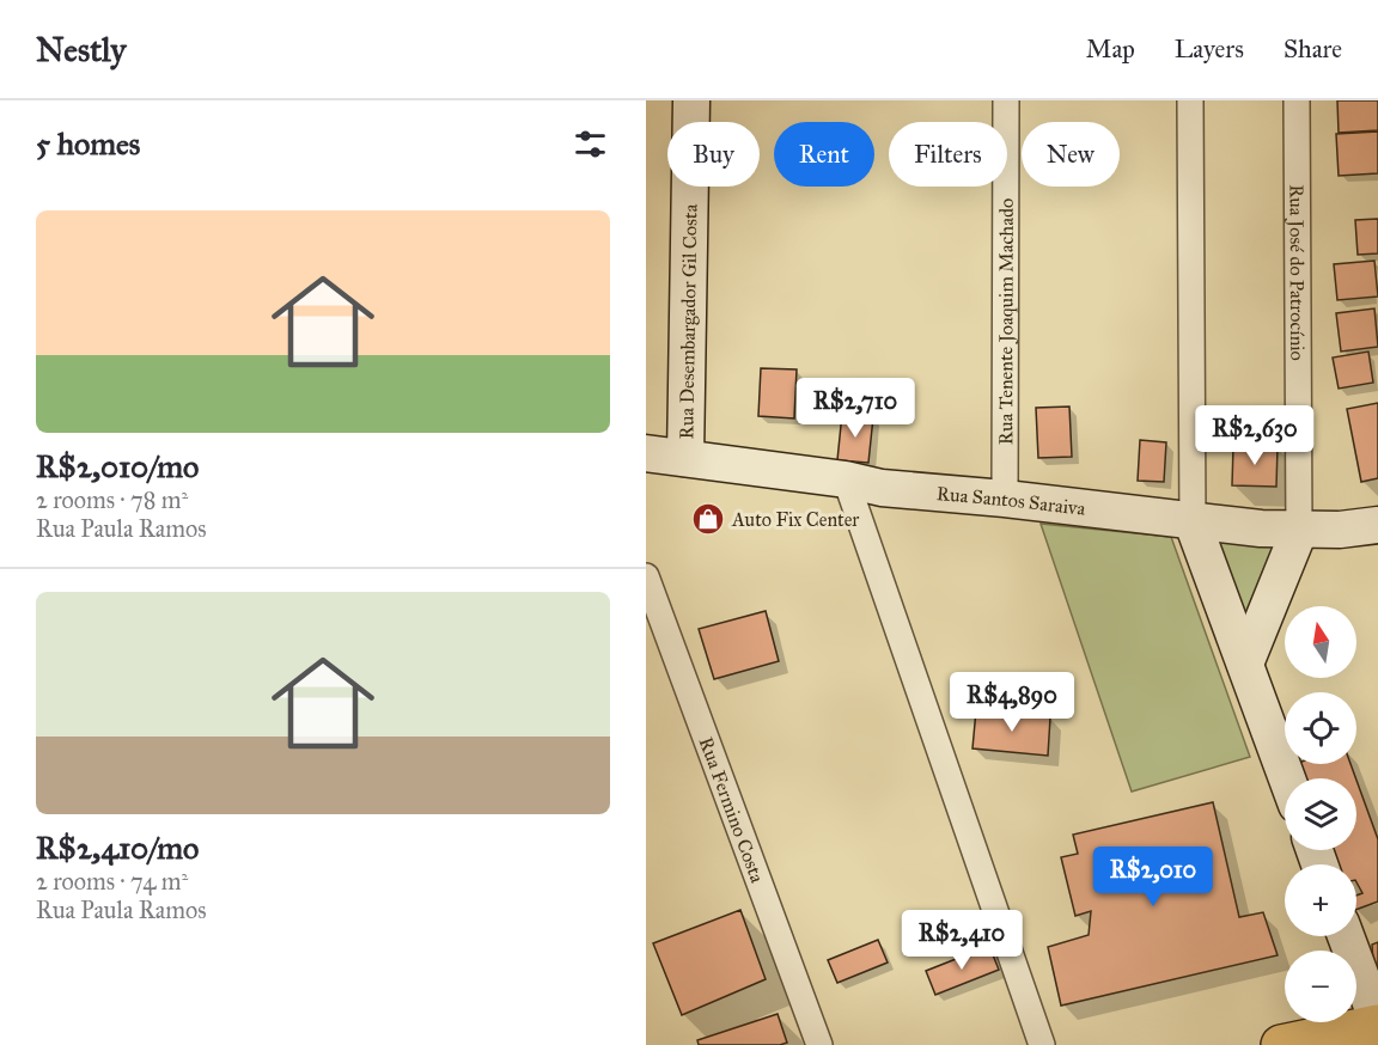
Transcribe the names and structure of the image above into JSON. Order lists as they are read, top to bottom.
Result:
{
  "streets": {
    "street": [
      "Rua José do Patrocínio",
      "Rua Desembargador Gil Costa",
      "Rua Tenente Joaquim Machado",
      "Rua Santos Saraiva",
      "Rua Fermino Costa"
    ]
  },
  "crossings": [
    ["Rua José do Patrocínio", "Rua Santos Saraiva"],
    ["Rua Desembargador Gil Costa", "Rua Santos Saraiva"],
    ["Rua Tenente Joaquim Machado", "Rua Santos Saraiva"]
  ],
  "places": {
    "shop": ["Auto Fix Center"]
  },
  "north": "top",
  "page": {
    "header": "Nestly",
    "nav": ["Map", "Layers", "Share"],
    "heading": "5 homes",
    "chip": [
      "Buy",
      "Rent",
      "Filters",
      "New"
    ],
    "list": [
      {
        "name": "R$2,010/mo",
        "note": "2 rooms · 78 m² · Rua Paula Ramos"
      },
      {
        "name": "R$2,410/mo",
        "note": "2 rooms · 74 m² · Rua Paula Ramos"
      }
    ],
    "price": [
      "R$2,710",
      "R$2,630",
      "R$4,890",
      "R$2,010",
      "R$2,410"
    ],
    "map_buttons": ["+", "−"]
  }
}
